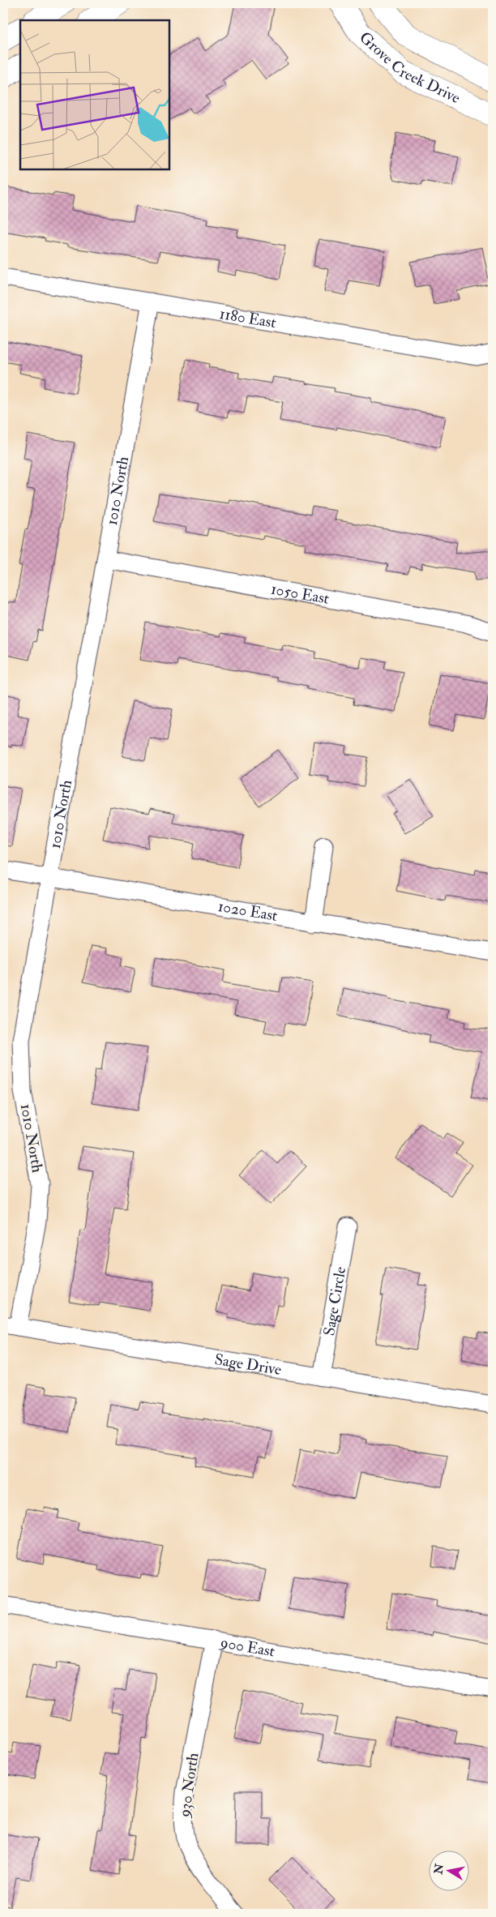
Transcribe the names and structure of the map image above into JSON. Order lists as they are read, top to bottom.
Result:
{
  "streets": {
    "street": [
      "Grove Creek Drive",
      "1180 East",
      "1010 North",
      "1050 East",
      "1020 East",
      "Sage Circle",
      "Sage Drive",
      "900 East",
      "930 North"
    ]
  },
  "crossings": [
    ["1180 East", "1010 North"],
    ["1010 North", "1050 East"],
    ["1010 North", "1020 East"],
    ["1010 North", "Sage Drive"],
    ["Sage Circle", "Sage Drive"],
    ["900 East", "930 North"]
  ],
  "north": "left"
}
